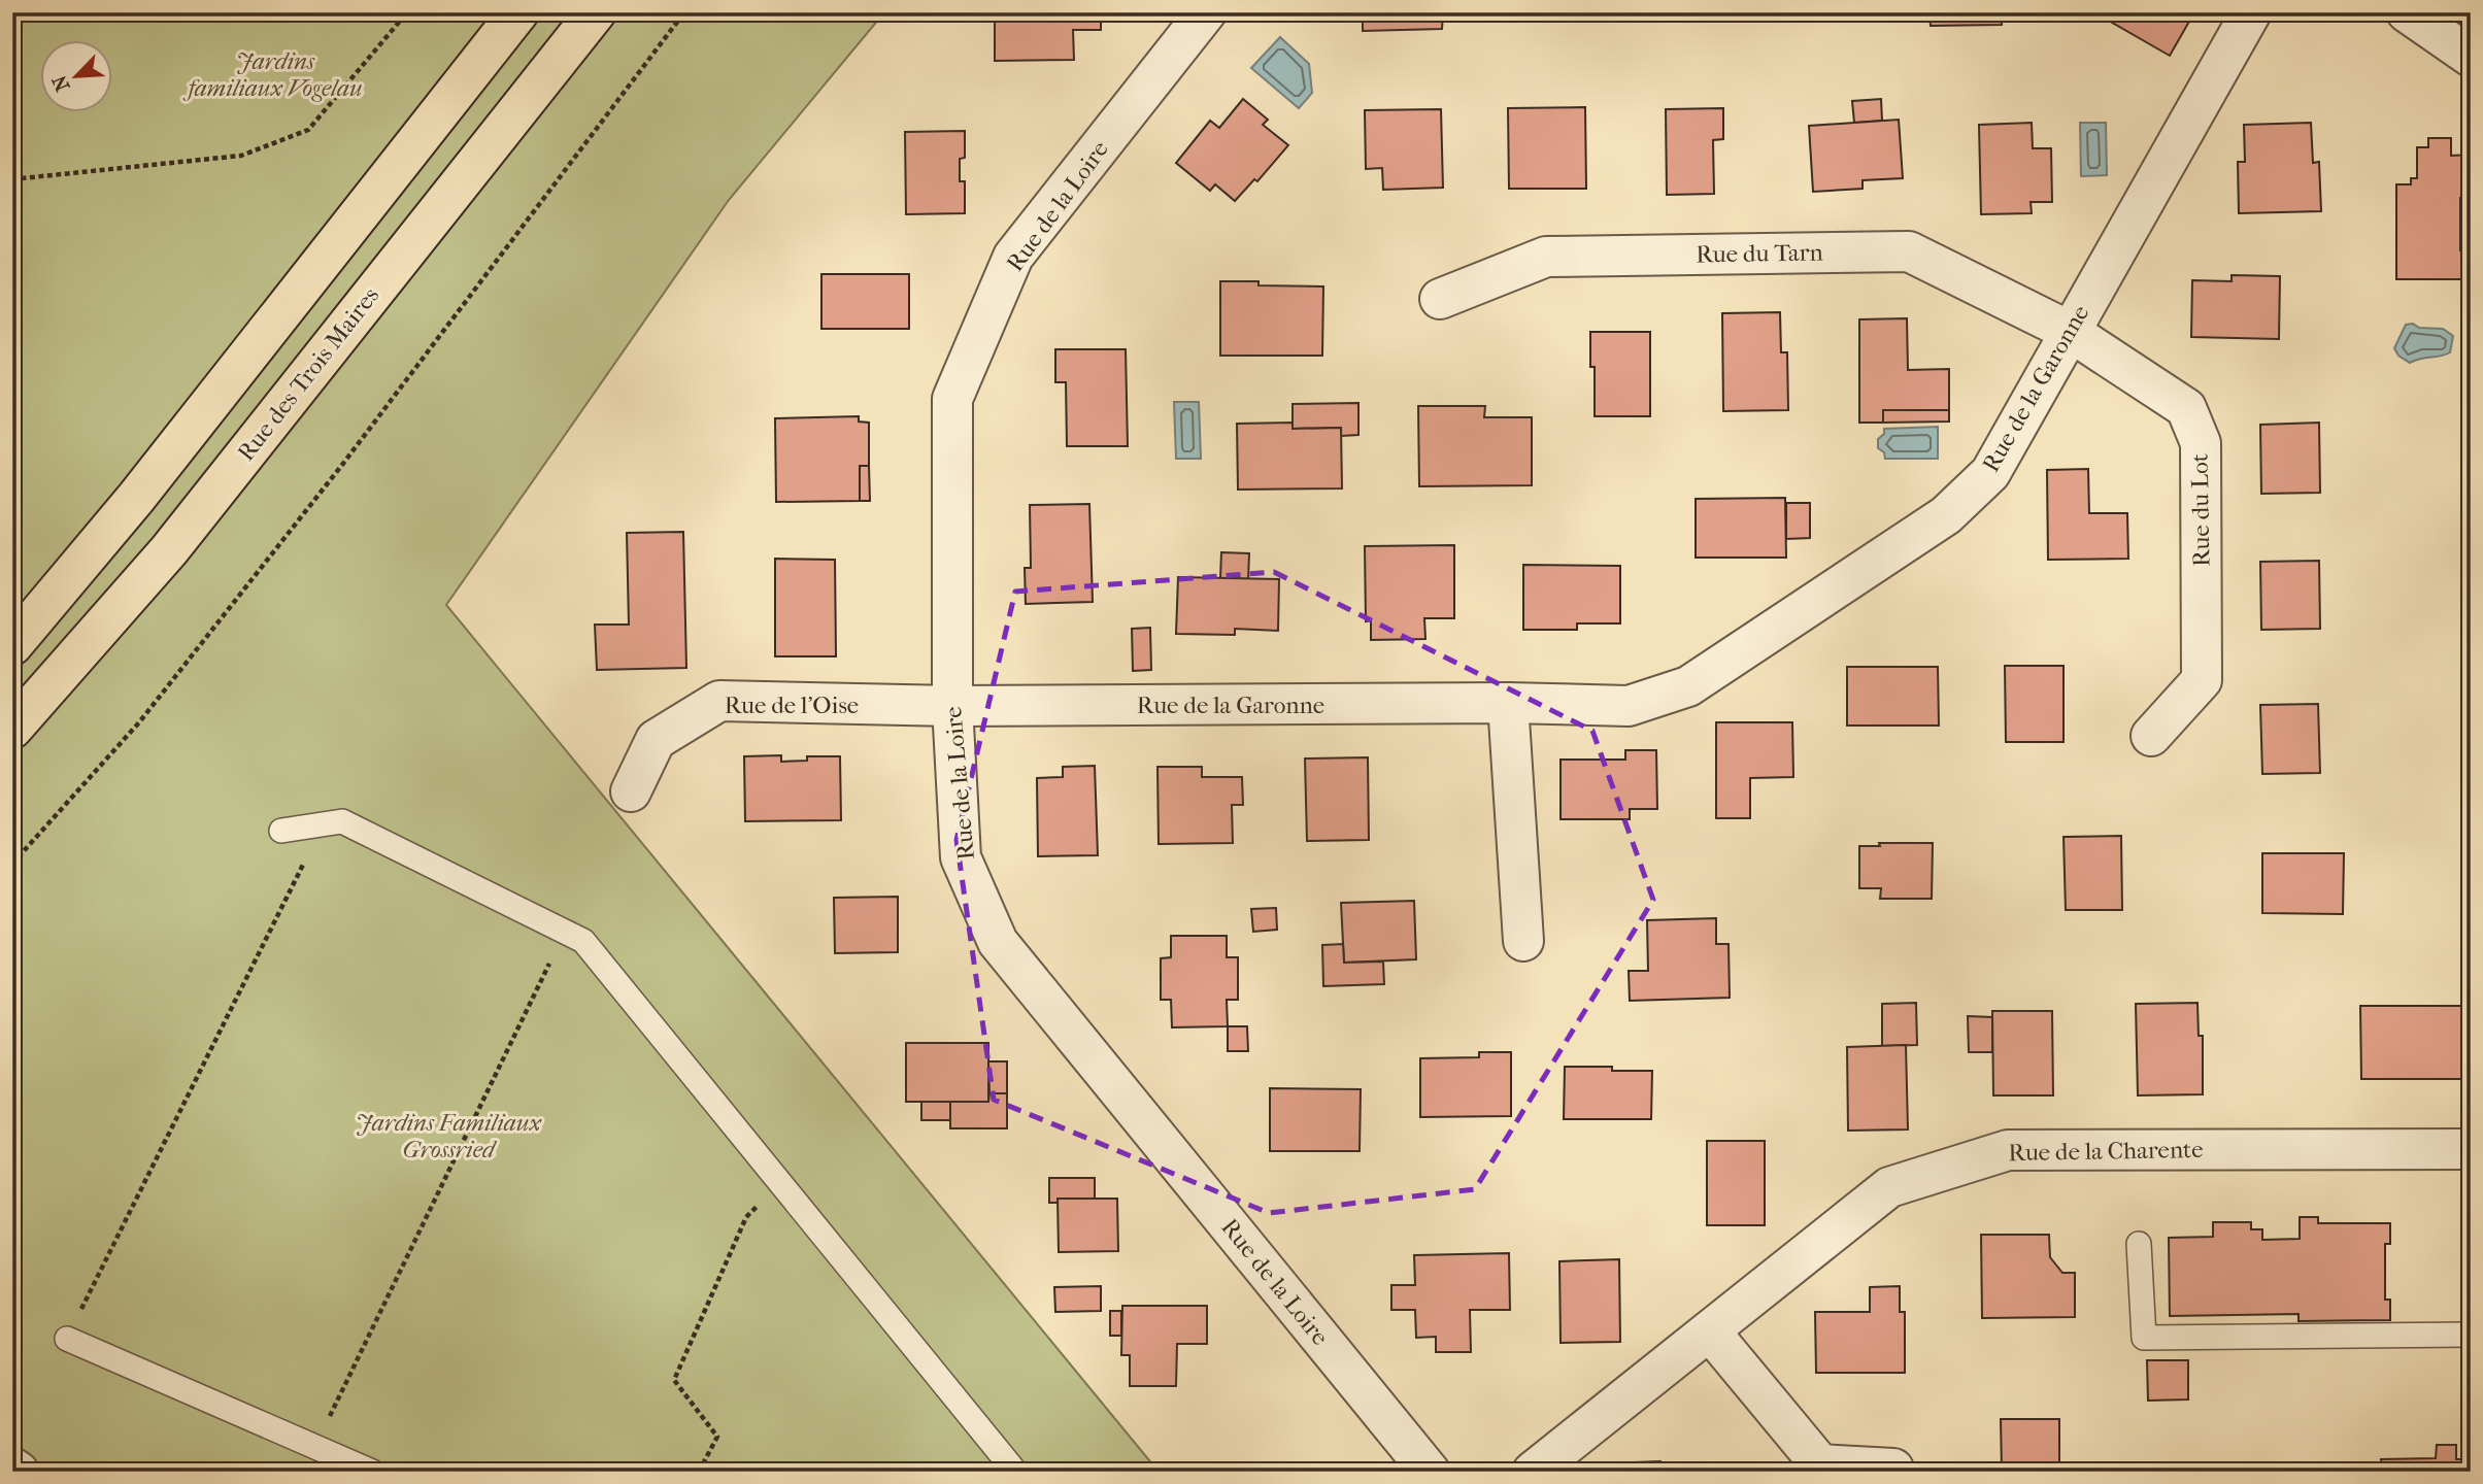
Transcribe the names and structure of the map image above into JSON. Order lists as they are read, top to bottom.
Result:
{
  "streets": {
    "main road": ["Rue des Trois Maires"],
    "street": [
      "Rue de la Loire",
      "Rue du Tarn",
      "Rue de la Garonne",
      "Rue du Lot",
      "Rue de l'Oise",
      "Rue de la Charente"
    ]
  },
  "crossings": [
    ["Rue de la Loire", "Rue de la Garonne"],
    ["Rue de la Loire", "Rue de l'Oise"],
    ["Rue du Tarn", "Rue de la Garonne"],
    ["Rue du Tarn", "Rue du Lot"],
    ["Rue de la Garonne", "Rue du Lot"],
    ["Rue de la Garonne", "Rue de l'Oise"]
  ],
  "parks": ["Jardins familiaux Vogelau", "Jardins Familiaux Grossried"],
  "north": "bottom left"
}
